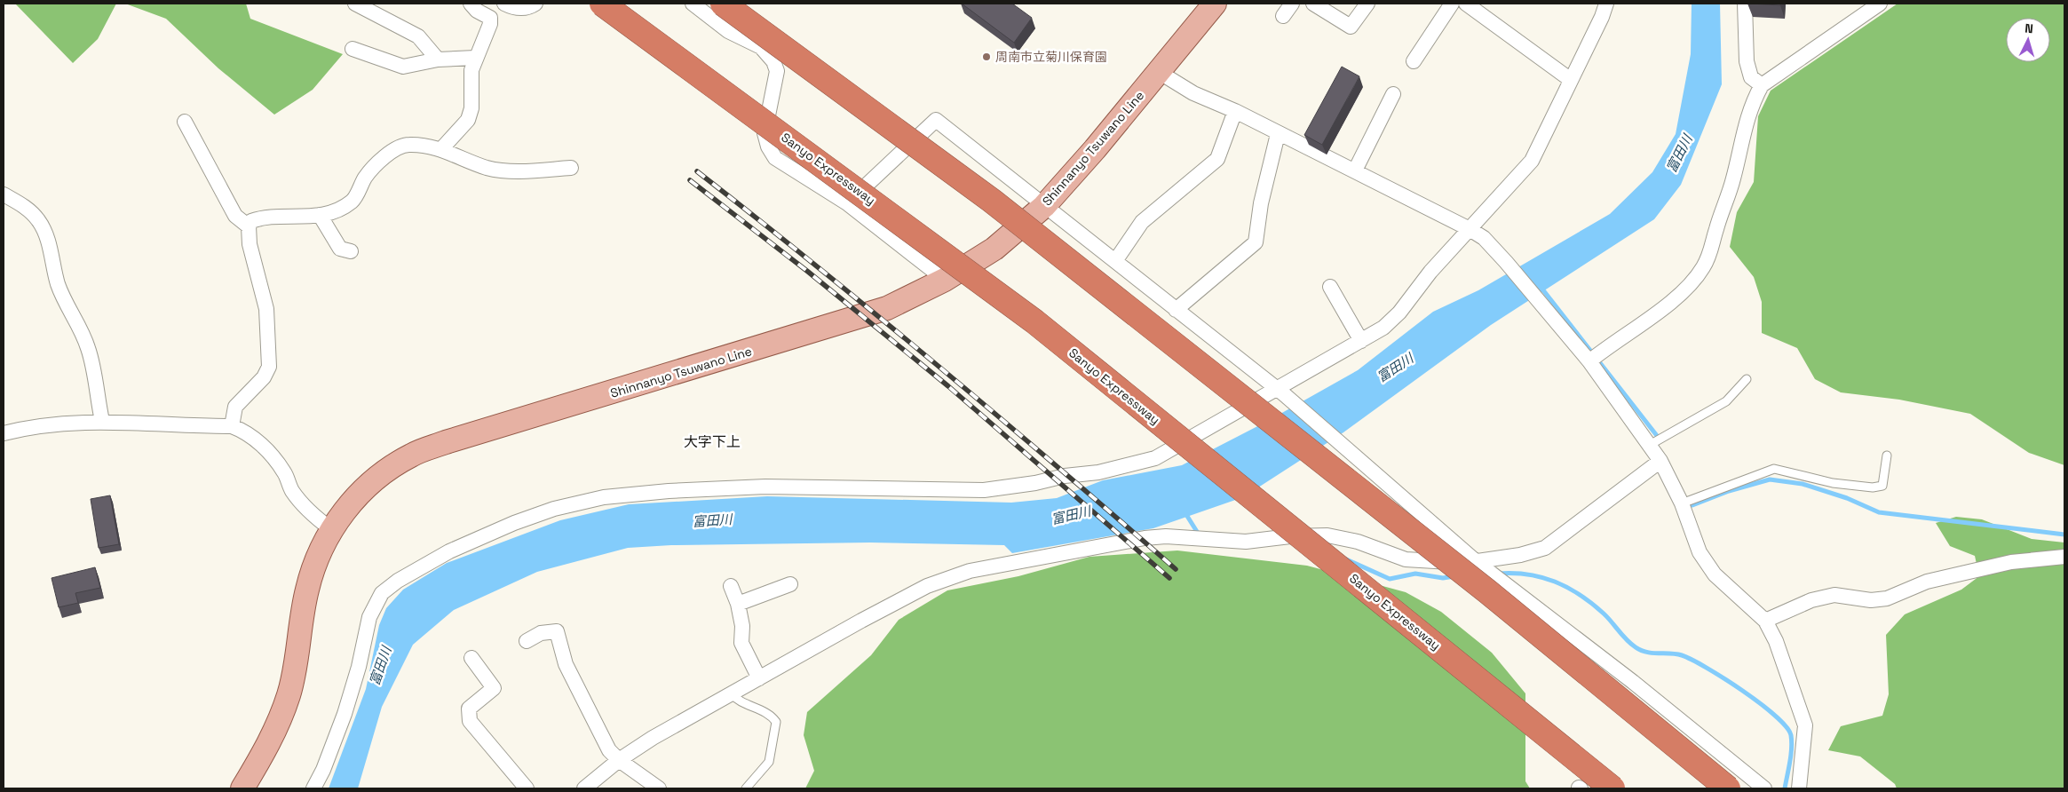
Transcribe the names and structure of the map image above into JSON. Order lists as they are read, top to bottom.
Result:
{
  "streets": {
    "highway": ["Sanyo Expressway"],
    "main road": ["Shinnanyo Tsuwano Line"]
  },
  "districts": ["大字下上"],
  "water": ["富田川"],
  "places": ["周南市立菊川保育園"],
  "north": "top"
}
